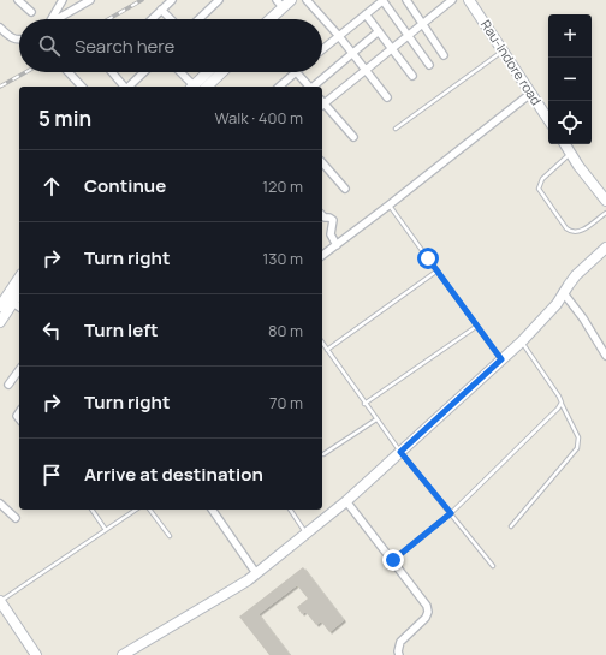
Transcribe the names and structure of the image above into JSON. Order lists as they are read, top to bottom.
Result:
{
  "streets": {
    "street": ["Rau-Indore road"]
  },
  "page": {
    "map_buttons": ["+", "−"],
    "search": "Search here",
    "heading": ["5 min", "Walk · 400 m"],
    "list": [
      ["Continue", "120 m"],
      ["Turn right", "130 m"],
      ["Turn left", "80 m"],
      ["Turn right", "70 m"],
      "Arrive at destination"
    ]
  }
}
